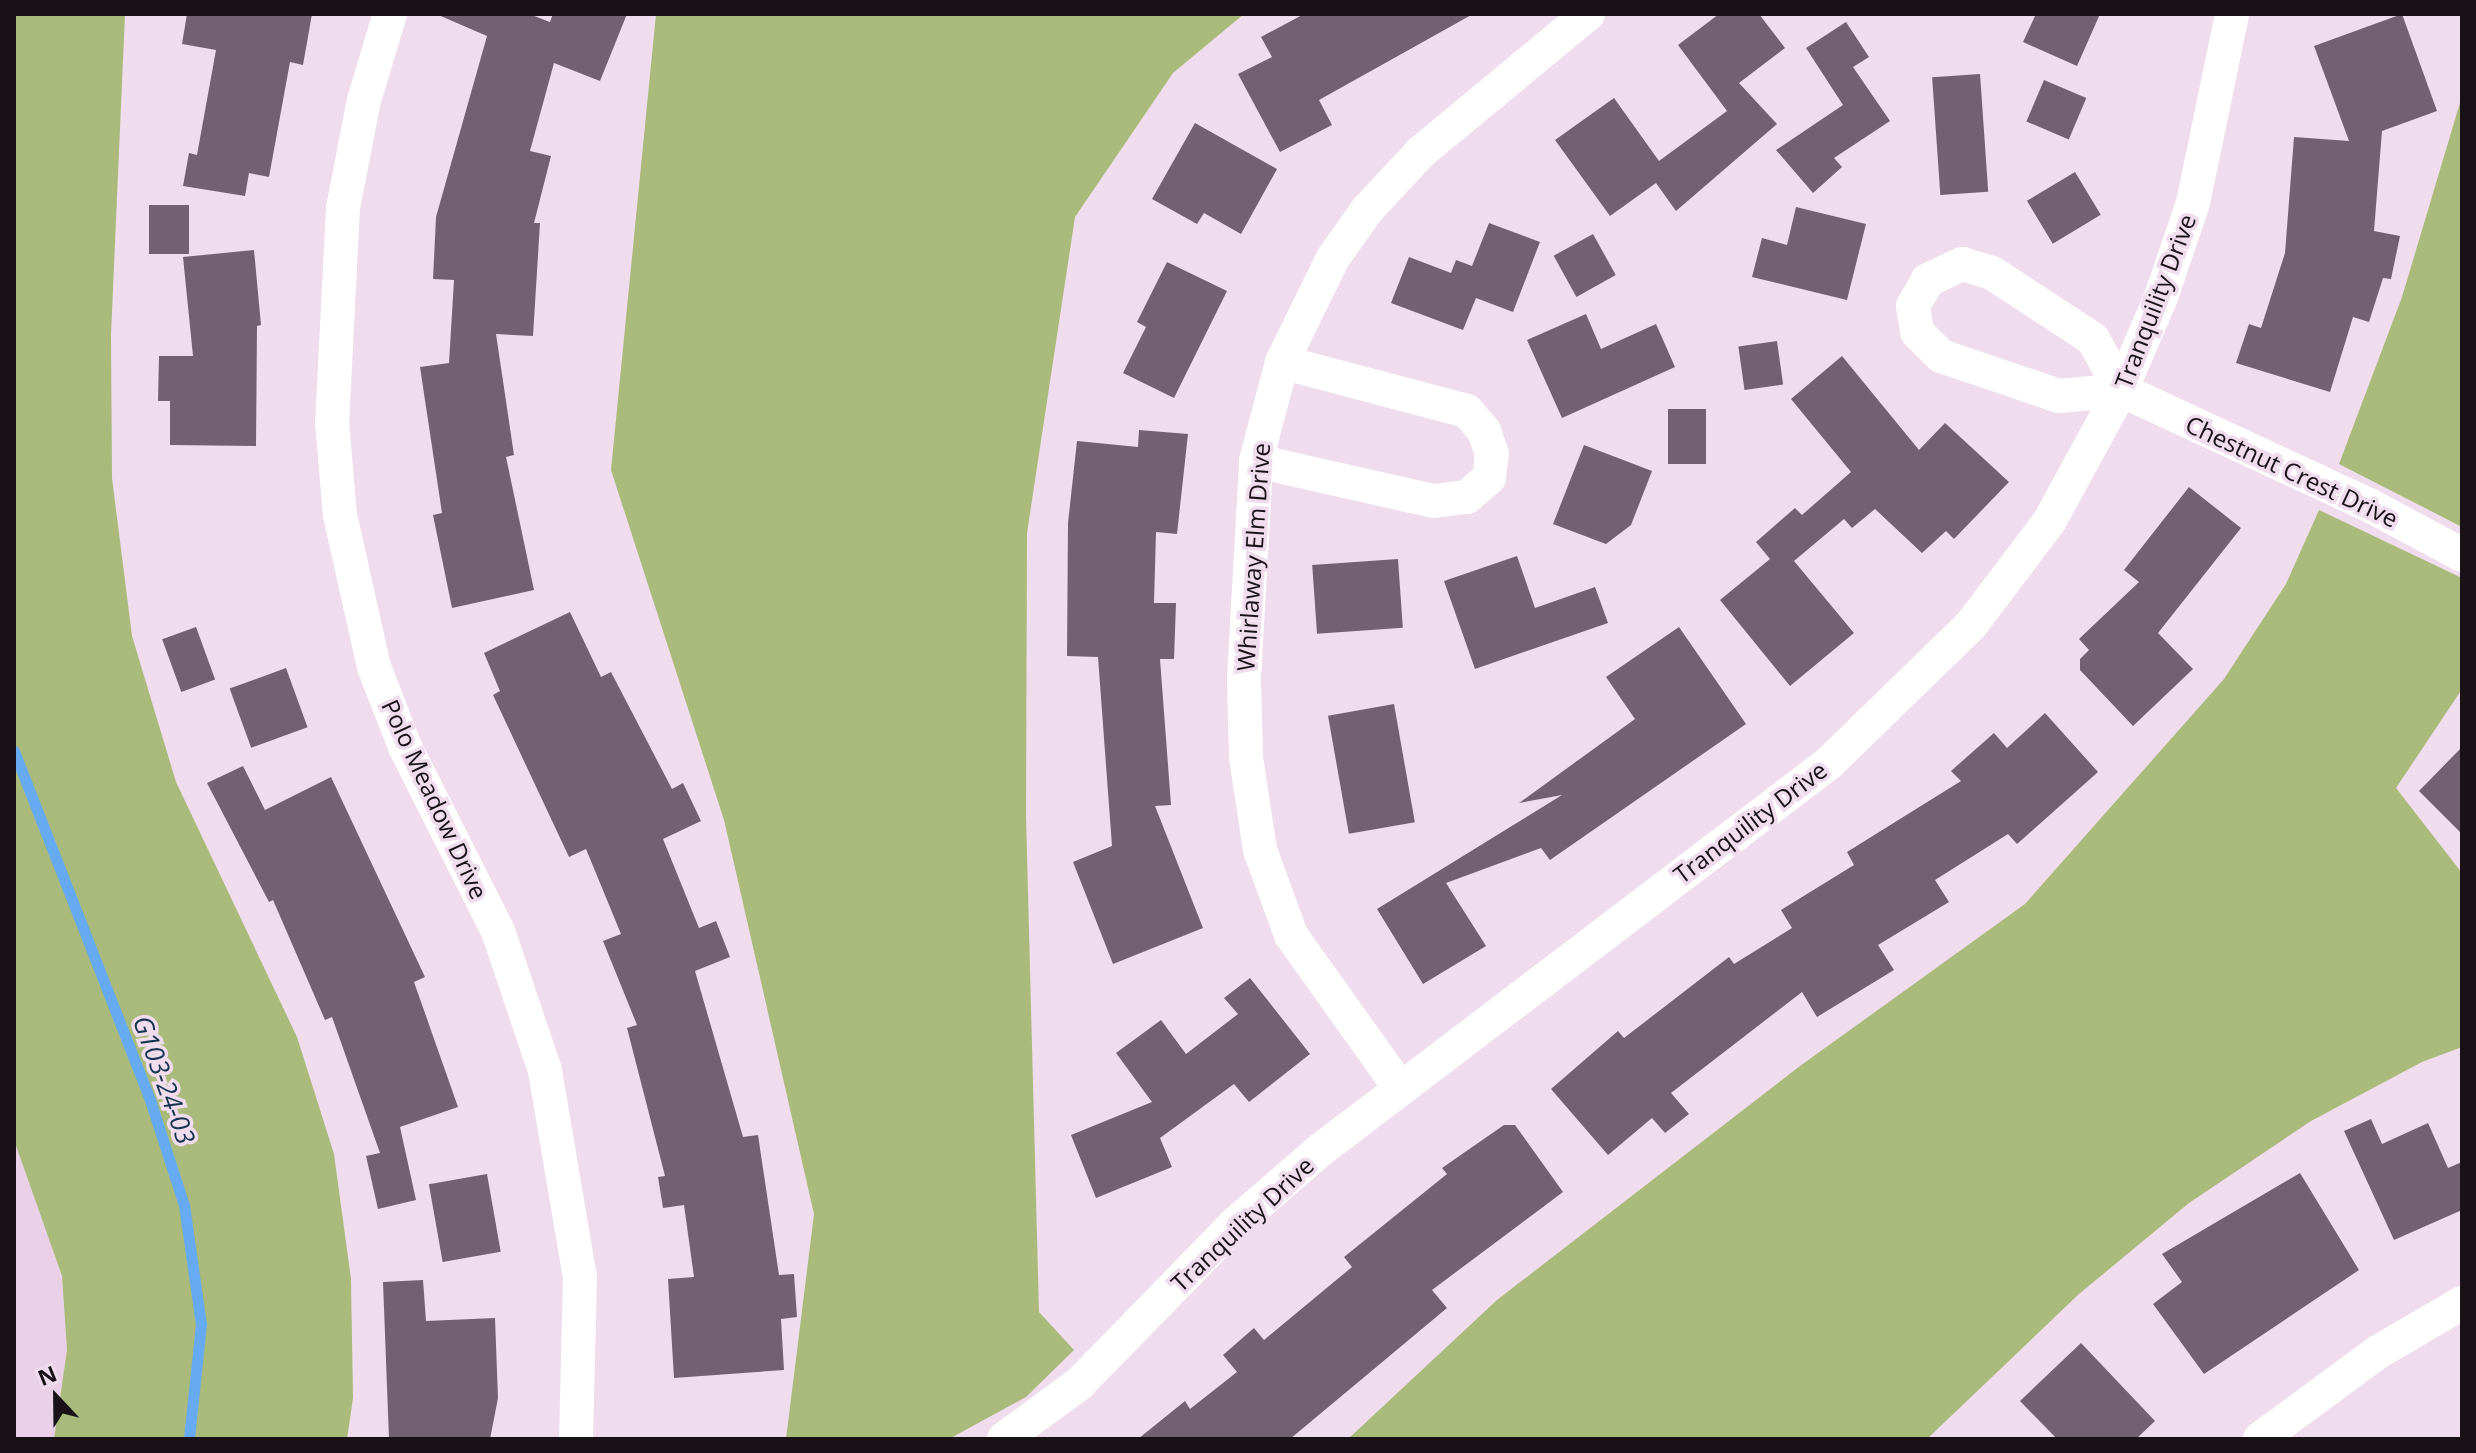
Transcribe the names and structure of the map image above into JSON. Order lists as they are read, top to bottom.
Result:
{
  "streets": {
    "street": [
      "Tranquility Drive",
      "Chestnut Crest Drive",
      "Whirlaway Elm Drive",
      "Polo Meadow Drive"
    ]
  },
  "crossings": [
    ["Tranquility Drive", "Chestnut Crest Drive"],
    ["Tranquility Drive", "Whirlaway Elm Drive"]
  ],
  "water": ["G103-24-03"],
  "north": "top"
}
